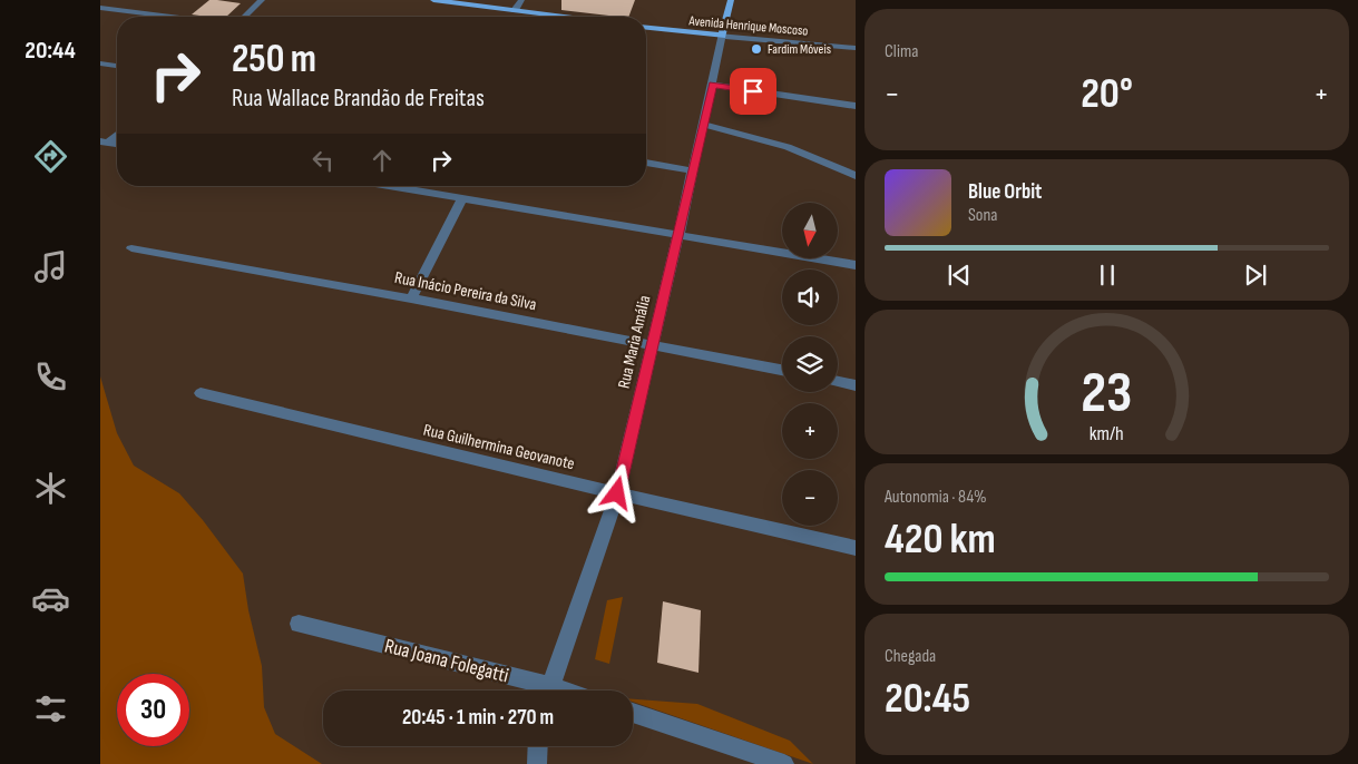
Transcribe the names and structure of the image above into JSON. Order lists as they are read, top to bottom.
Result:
{
  "streets": {
    "main road": ["Avenida Henrique Moscoso", "Rua Maria Amália"],
    "street": ["Rua Inácio Pereira da Silva", "Rua Guilhermina Geovanote", "Rua Joana Folegatti"]
  },
  "crossings": [
    ["Avenida Henrique Moscoso", "Rua Maria Amália"],
    ["Rua Inácio Pereira da Silva", "Rua Maria Amália"],
    ["Rua Maria Amália", "Rua Guilhermina Geovanote"]
  ],
  "places": ["Fardim Móveis"],
  "north": "bottom",
  "page": {
    "tabs": "20:44",
    "tile": [
      "Clima",
      ["Autonomia · 84%", "420 km"],
      ["Chegada", "20:45"]
    ],
    "turn": ["250 m", "Rua Wallace Brandão de Freitas"],
    "heat": ["−", "20°", "+"],
    "song": ["Blue Orbit", "Sona"],
    "map_buttons": ["+", "−"],
    "limit": "30",
    "trip": "20:45 · 1 min · 270 m",
    "gauge": ["23", "km/h"]
  }
}
